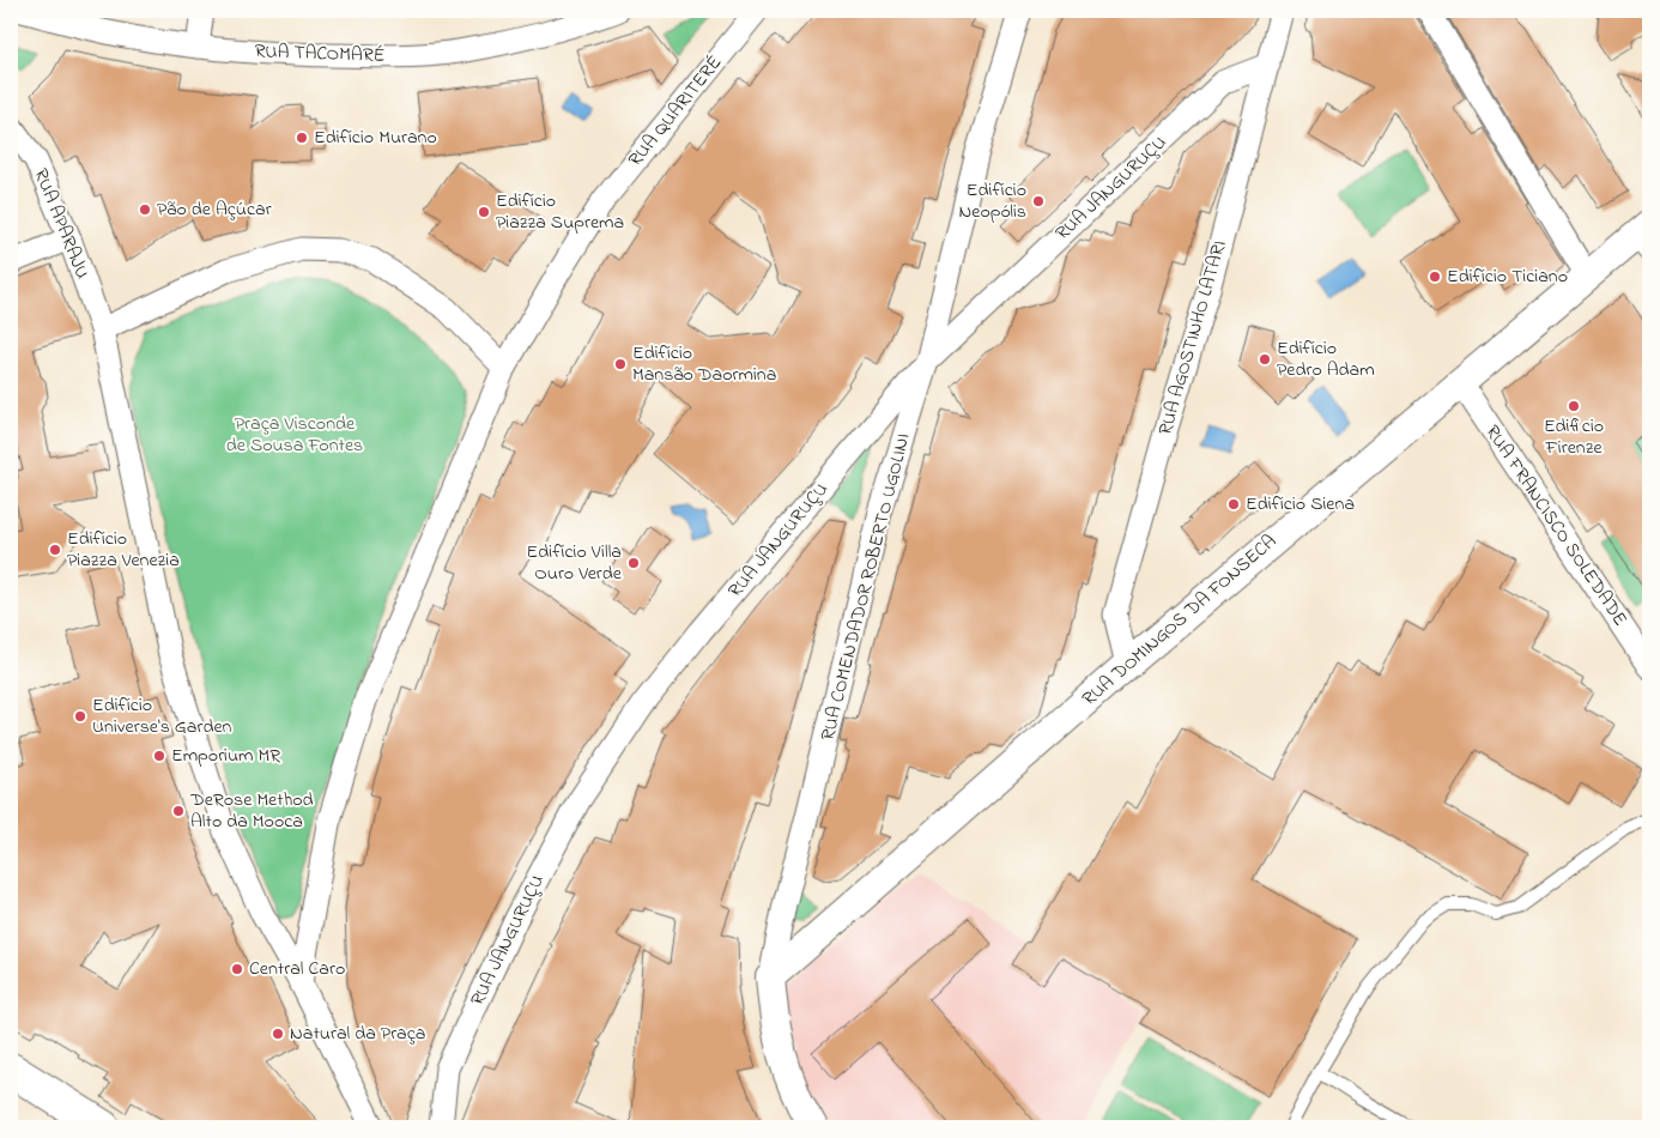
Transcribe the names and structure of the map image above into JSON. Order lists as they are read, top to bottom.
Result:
{
  "streets": {
    "street": [
      "RUA TACOMARÉ",
      "RUA QUARITERÉ",
      "RUA JANGURUÇU",
      "RUA APARAJU",
      "RUA AGOSTINHO LATARI",
      "RUA FRANCISCO SOLEDADE",
      "RUA COMENDADOR ROBERTO UGOLINI",
      "RUA DOMINGOS DA FONSECA"
    ]
  },
  "crossings": [
    ["RUA JANGURUÇU", "RUA AGOSTINHO LATARI"],
    ["RUA JANGURUÇU", "RUA COMENDADOR ROBERTO UGOLINI"],
    ["RUA AGOSTINHO LATARI", "RUA DOMINGOS DA FONSECA"],
    ["RUA FRANCISCO SOLEDADE", "RUA DOMINGOS DA FONSECA"],
    ["RUA COMENDADOR ROBERTO UGOLINI", "RUA DOMINGOS DA FONSECA"]
  ],
  "parks": ["Praça Visconde de Sousa Fontes"],
  "places": [
    "Edifício Murano",
    "Edifício Neopólis",
    "Pão de Açúcar",
    "Edifício Piazza Suprema",
    "Edifício Ticiano",
    "Edifício Pedro Adam",
    "Edifício Mansão Daormina",
    "Edificio Firenze",
    "Edifício Siena",
    "Edifício Piazza Venezia",
    "Edifício Villa Ouro Verde",
    "Edifício Universe's Garden",
    "Emporium MR",
    "DeRose Method Alto da Mooca",
    "Central Caro",
    "Natural da Praça"
  ]
}
